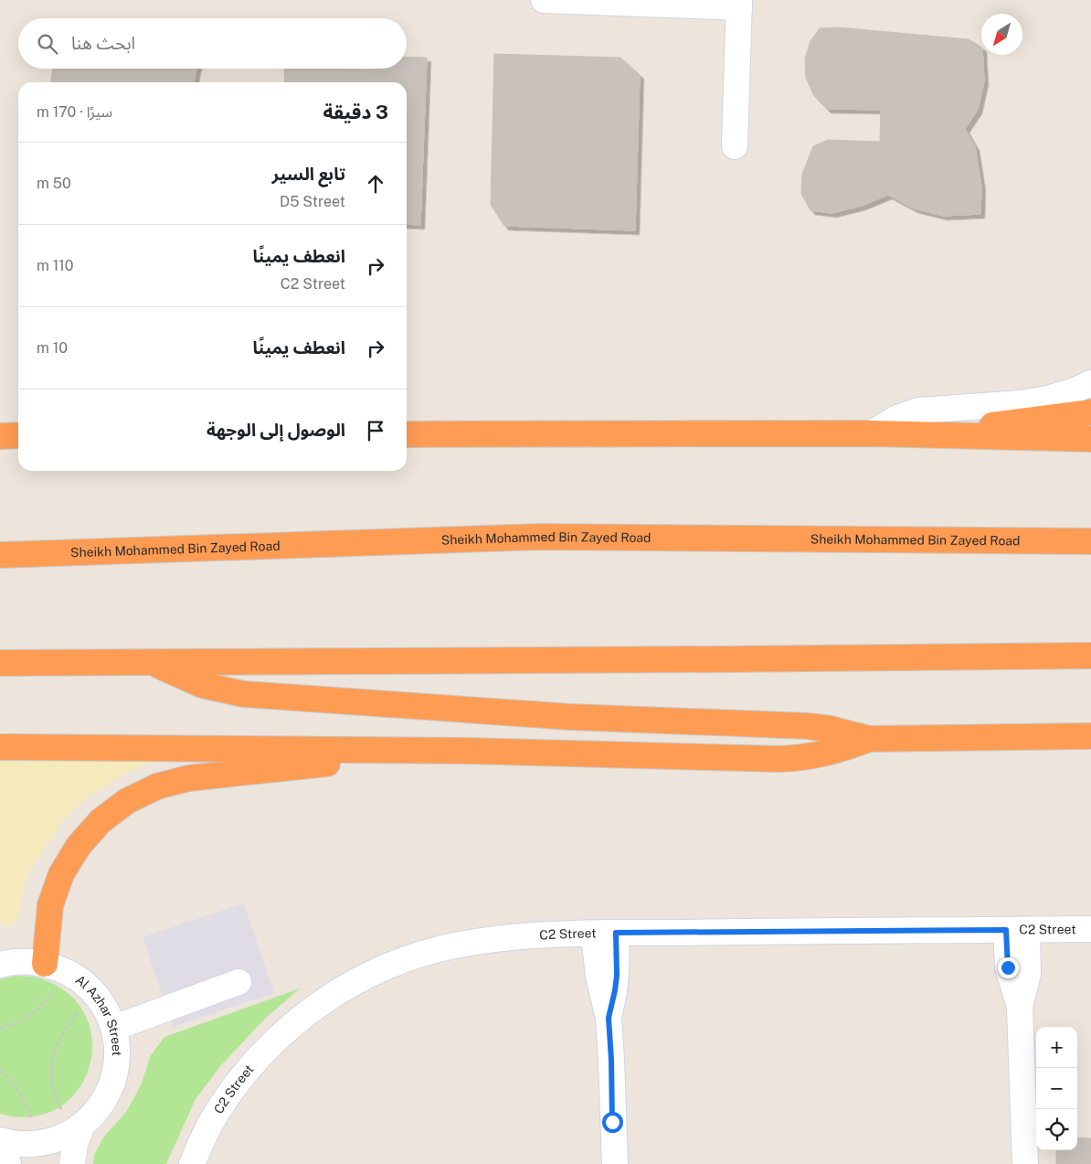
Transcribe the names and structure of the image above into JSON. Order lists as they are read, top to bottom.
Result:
{
  "streets": {
    "highway": ["Sheikh Mohammed Bin Zayed Road"],
    "street": ["C2 Street", "Al Azhar Street"]
  },
  "north": "bottom left",
  "page": {
    "search": "ابحث هنا",
    "heading": ["3 دقيقة", "سيرًا · 170 m"],
    "list": [
      ["تابع السير", "D5 Street", "50 m"],
      ["انعطف يمينًا", "C2 Street", "110 m"],
      ["انعطف يمينًا", "10 m"],
      "الوصول إلى الوجهة"
    ],
    "map_buttons": ["+", "−"]
  }
}
